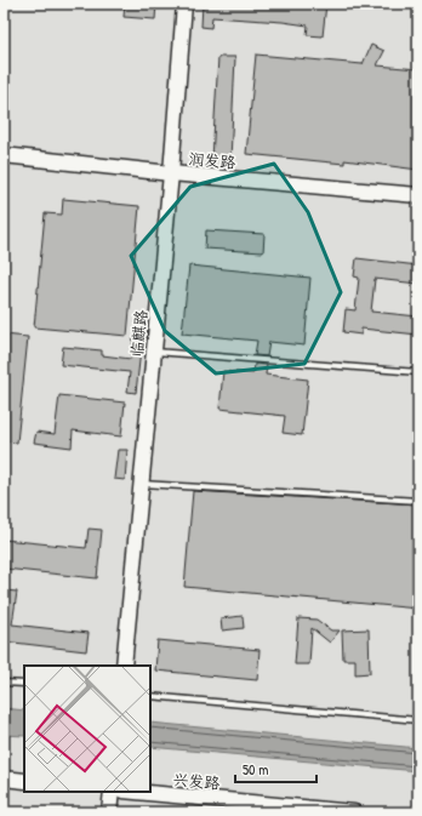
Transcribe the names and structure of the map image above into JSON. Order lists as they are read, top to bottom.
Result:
{
  "streets": {
    "street": ["润发路", "临麒路", "兴发路"]
  },
  "crossings": [
    ["润发路", "临麒路"]
  ],
  "scale_bar": "50 m"
}
